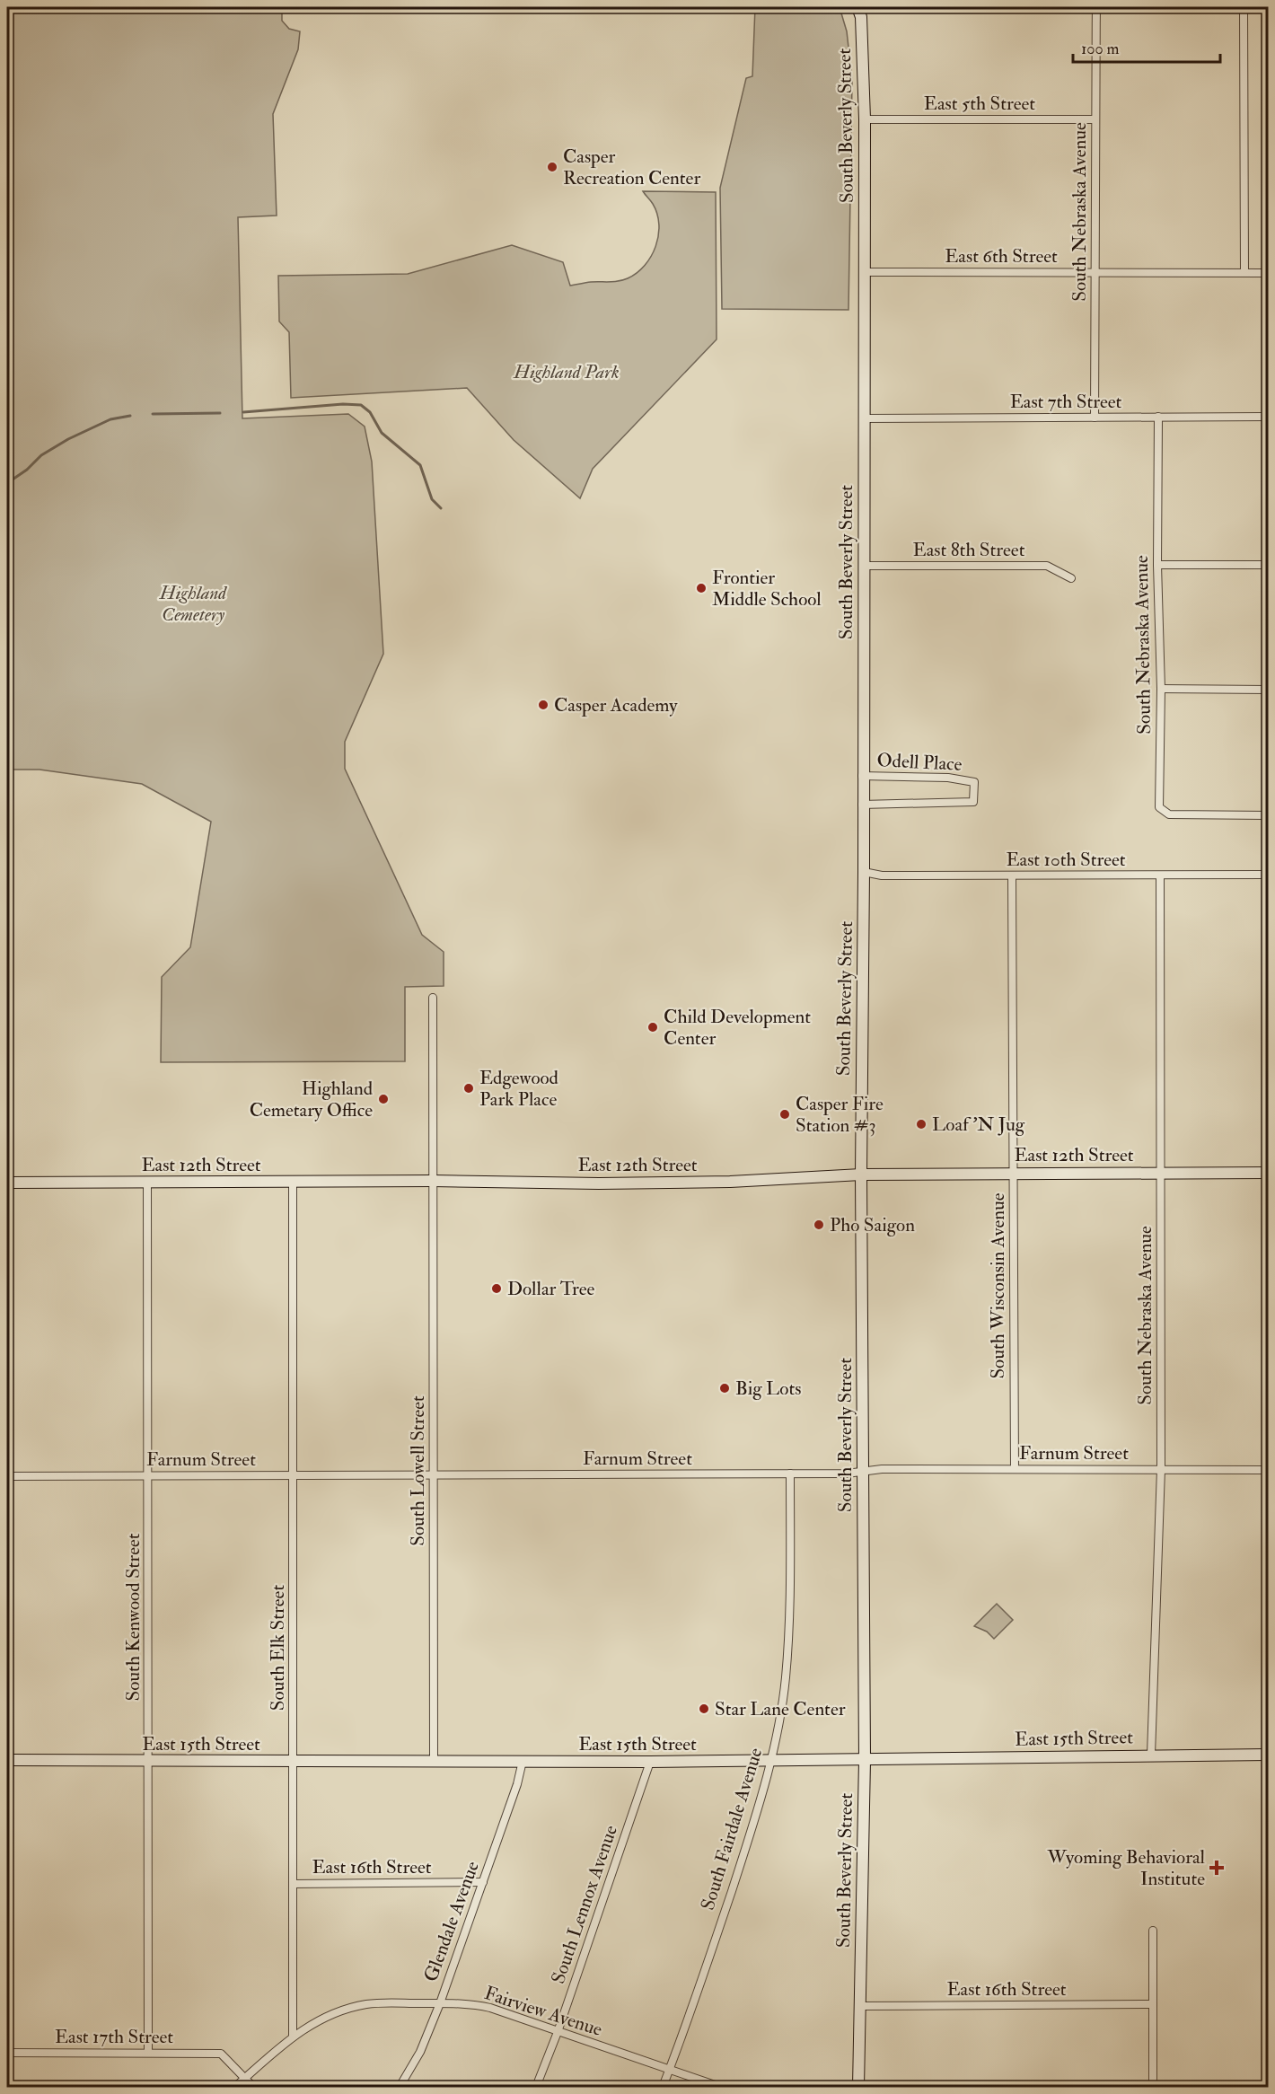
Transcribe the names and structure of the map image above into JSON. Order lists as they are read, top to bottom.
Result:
{
  "streets": {
    "main road": ["South Beverly Street", "East 12th Street", "East 15th Street"],
    "street": [
      "East 5th Street",
      "South Nebraska Avenue",
      "East 6th Street",
      "East 7th Street",
      "East 8th Street",
      "Odell Place",
      "East 10th Street",
      "South Wisconsin Avenue",
      "Farnum Street",
      "South Lowell Street",
      "South Kenwood Street",
      "South Elk Street",
      "South Fairdale Avenue",
      "East 16th Street",
      "South Lennox Avenue",
      "Glendale Avenue",
      "Fairview Avenue",
      "East 17th Street"
    ]
  },
  "crossings": [
    ["East 5th Street", "South Beverly Street"],
    ["East 5th Street", "South Nebraska Avenue"],
    ["South Beverly Street", "East 6th Street"],
    ["South Beverly Street", "East 7th Street"],
    ["South Beverly Street", "East 8th Street"],
    ["South Beverly Street", "Odell Place"],
    ["South Beverly Street", "East 10th Street"],
    ["South Beverly Street", "East 12th Street"],
    ["South Beverly Street", "Farnum Street"],
    ["South Beverly Street", "East 15th Street"],
    ["South Beverly Street", "East 16th Street"],
    ["South Nebraska Avenue", "East 6th Street"],
    ["South Nebraska Avenue", "East 7th Street"],
    ["South Nebraska Avenue", "East 10th Street"],
    ["South Nebraska Avenue", "East 12th Street"],
    ["South Nebraska Avenue", "Farnum Street"],
    ["South Nebraska Avenue", "East 15th Street"],
    ["East 10th Street", "South Wisconsin Avenue"],
    ["East 12th Street", "South Wisconsin Avenue"],
    ["East 12th Street", "South Lowell Street"],
    ["East 12th Street", "South Kenwood Street"],
    ["East 12th Street", "South Elk Street"],
    ["South Wisconsin Avenue", "Farnum Street"],
    ["Farnum Street", "South Lowell Street"],
    ["Farnum Street", "South Kenwood Street"],
    ["Farnum Street", "South Elk Street"],
    ["Farnum Street", "South Fairdale Avenue"],
    ["South Lowell Street", "East 15th Street"],
    ["South Kenwood Street", "East 15th Street"],
    ["South Kenwood Street", "East 17th Street"],
    ["South Elk Street", "East 15th Street"],
    ["South Elk Street", "East 16th Street"],
    ["South Elk Street", "Fairview Avenue"],
    ["East 15th Street", "South Fairdale Avenue"],
    ["East 15th Street", "South Lennox Avenue"],
    ["East 15th Street", "Glendale Avenue"],
    ["South Fairdale Avenue", "Fairview Avenue"],
    ["East 16th Street", "Glendale Avenue"],
    ["South Lennox Avenue", "Fairview Avenue"],
    ["Glendale Avenue", "Fairview Avenue"]
  ],
  "parks": ["Highland Park", "Highland Cemetery"],
  "places": {
    "other": [
      "Casper Recreation Center",
      "Frontier Middle School",
      "Casper Academy",
      "Child Development Center",
      "Edgewood Park Place",
      "Highland Cemetary Office",
      "Casper Fire Station #3",
      "Loaf 'N Jug",
      "Pho Saigon",
      "Dollar Tree",
      "Big Lots",
      "Star Lane Center"
    ],
    "health": ["Wyoming Behavioral Institute"]
  },
  "scale_bar": "100 m"
}
